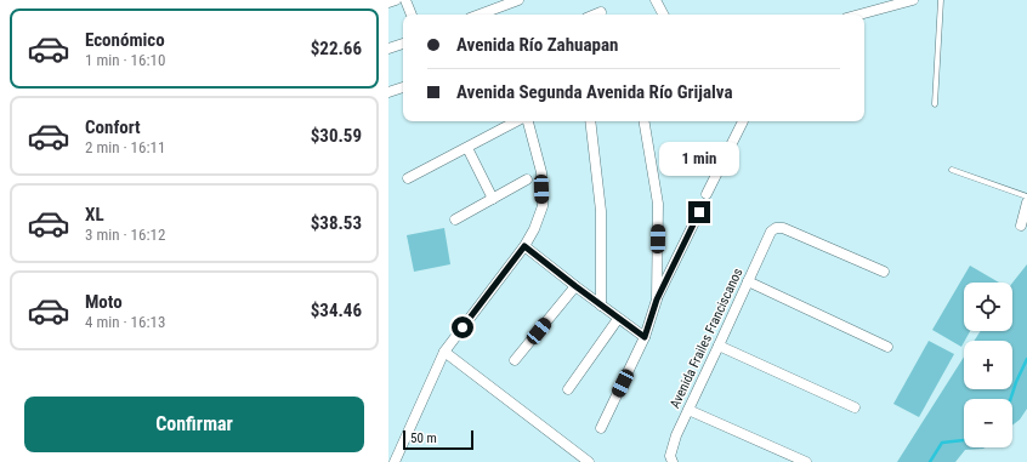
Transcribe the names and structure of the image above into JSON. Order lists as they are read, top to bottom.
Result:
{
  "streets": {
    "street": ["Avenida Frailes Franciscanos"]
  },
  "scale_bar": "50 m",
  "page": {
    "list": [
      {
        "name": "Económico",
        "note": "1 min · 16:10",
        "value": "$22.66"
      },
      {
        "name": "Confort",
        "note": "2 min · 16:11",
        "value": "$30.59"
      },
      {
        "name": "XL",
        "note": "3 min · 16:12",
        "value": "$38.53"
      },
      {
        "name": "Moto",
        "note": "4 min · 16:13",
        "value": "$34.46"
      }
    ],
    "banner": ["Avenida Río Zahuapan", "Avenida Segunda Avenida Río Grijalva"],
    "bubble": "1 min",
    "map_buttons": ["+", "−"],
    "buttons": "Confirmar",
    "scale": "50 m"
  }
}
